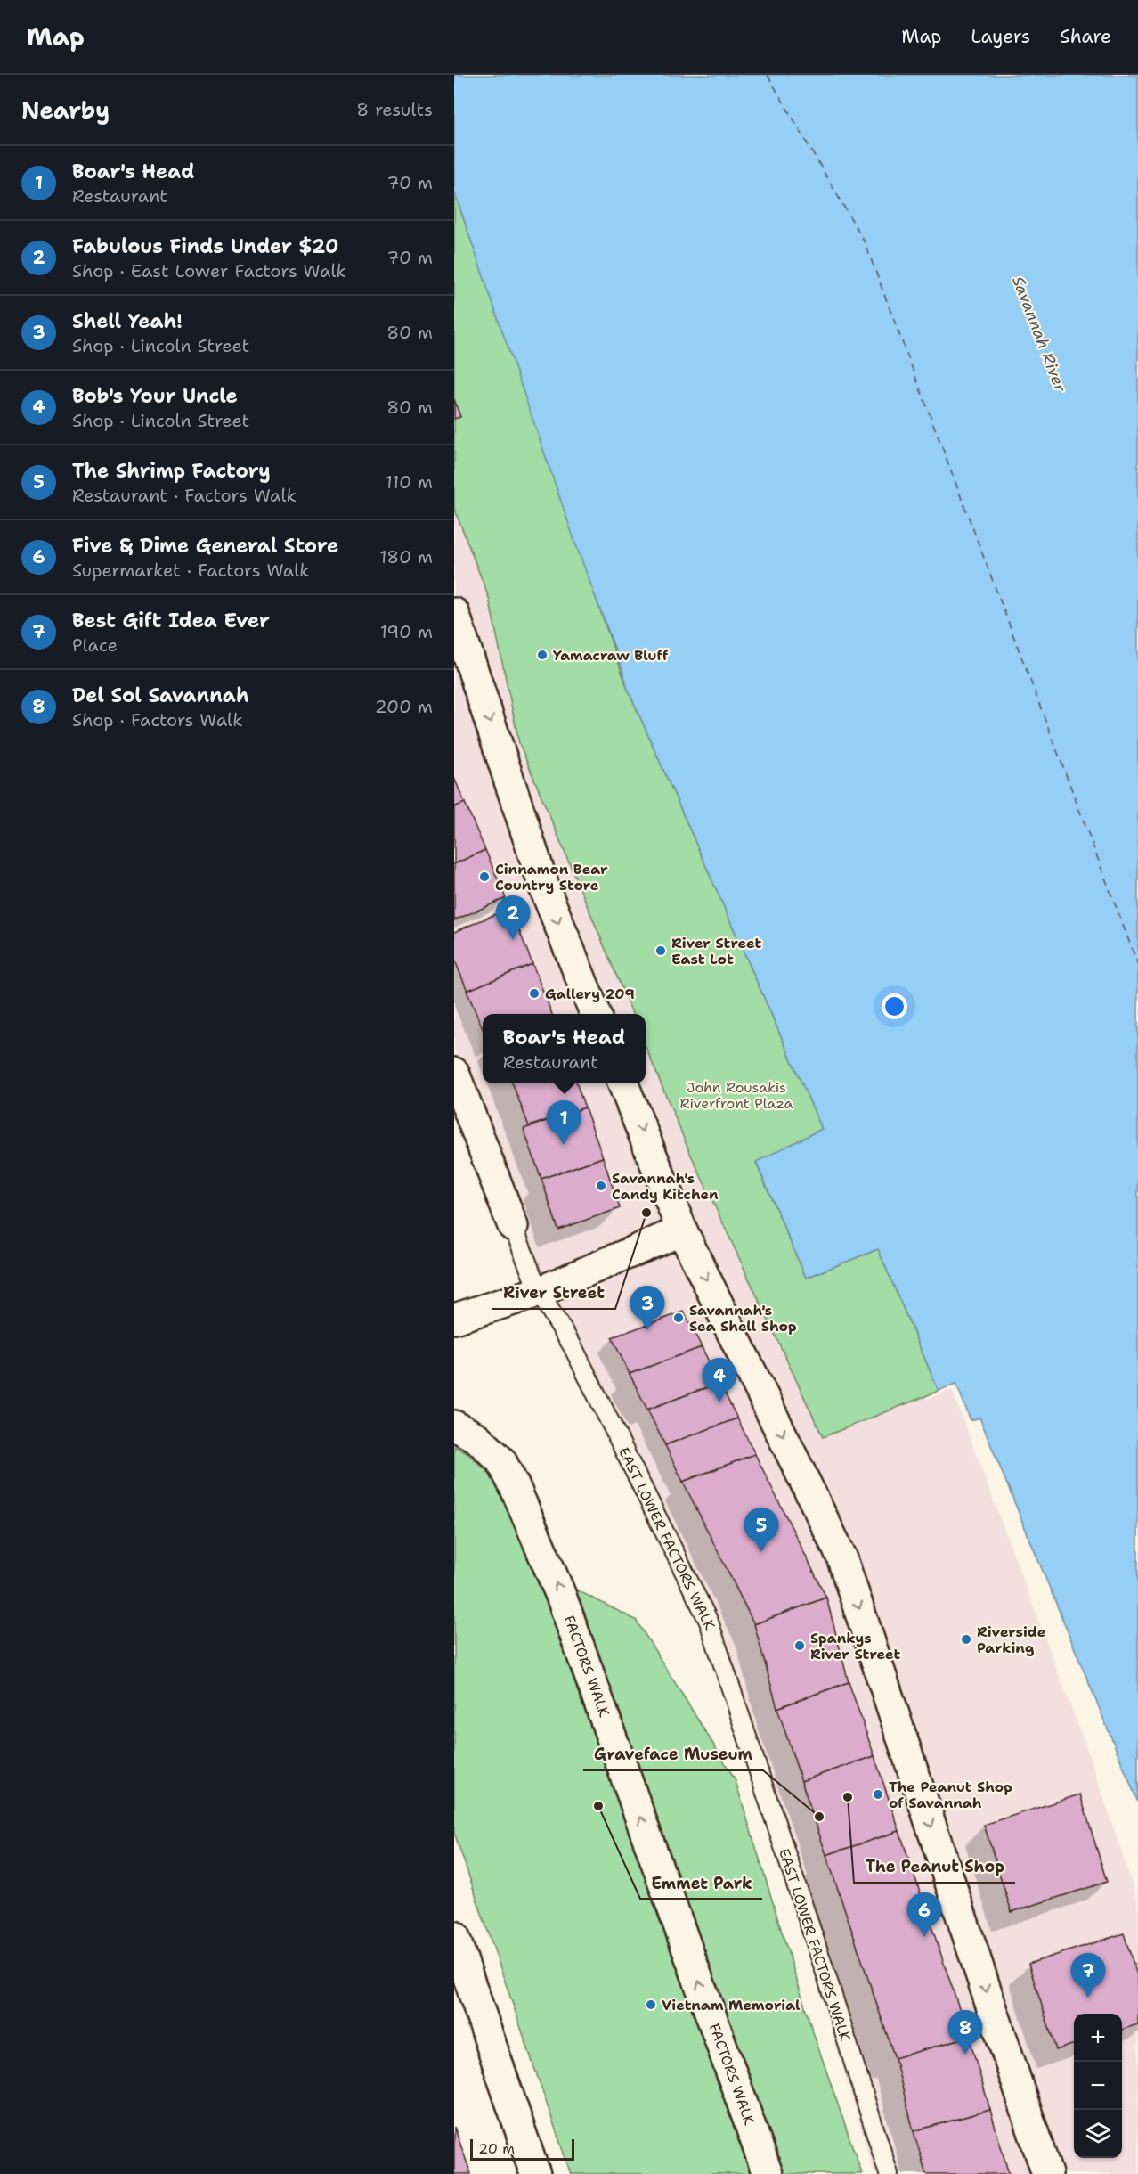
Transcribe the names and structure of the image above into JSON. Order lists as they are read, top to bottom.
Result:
{
  "streets": {
    "street": ["EAST LOWER FACTORS WALK", "FACTORS WALK"]
  },
  "water": ["Savannah River"],
  "parks": ["John Rousakis Riverfront Plaza"],
  "places": [
    "Yamacraw Bluff",
    "Cinnamon Bear Country Store",
    "River Street East Lot",
    "Gallery 209",
    "Savannah's Candy Kitchen",
    "River Street",
    "Savannah's Sea Shell Shop",
    "Riverside Parking",
    "Spankys River Street",
    "The Peanut Shop of Savannah",
    "The Peanut Shop",
    "Emmet Park",
    "Graveface Museum",
    "Vietnam Memorial"
  ],
  "scale_bar": "20 m",
  "page": {
    "header": "Map",
    "nav": ["Map", "Layers", "Share"],
    "heading": ["Nearby", "8 results"],
    "list": [
      {
        "mark": "1",
        "name": "Boar's Head",
        "note": "Restaurant",
        "value": "70 m"
      },
      {
        "mark": "2",
        "name": "Fabulous Finds Under $20",
        "note": "Shop · East Lower Factors Walk",
        "value": "70 m"
      },
      {
        "mark": "3",
        "name": "Shell Yeah!",
        "note": "Shop · Lincoln Street",
        "value": "80 m"
      },
      {
        "mark": "4",
        "name": "Bob's Your Uncle",
        "note": "Shop · Lincoln Street",
        "value": "80 m"
      },
      {
        "mark": "5",
        "name": "The Shrimp Factory",
        "note": "Restaurant · Factors Walk",
        "value": "110 m"
      },
      {
        "mark": "6",
        "name": "Five & Dime General Store",
        "note": "Supermarket · Factors Walk",
        "value": "180 m"
      },
      {
        "mark": "7",
        "name": "Best Gift Idea Ever",
        "note": "Place",
        "value": "190 m"
      },
      {
        "mark": "8",
        "name": "Del Sol Savannah",
        "note": "Shop · Factors Walk",
        "value": "200 m"
      }
    ],
    "pins": [
      "2",
      "1",
      "3",
      "4",
      "5",
      "6",
      "7",
      "8"
    ],
    "popup": ["Boar's Head", "Restaurant"],
    "map_buttons": ["+", "−"],
    "scale": "20 m"
  }
}
